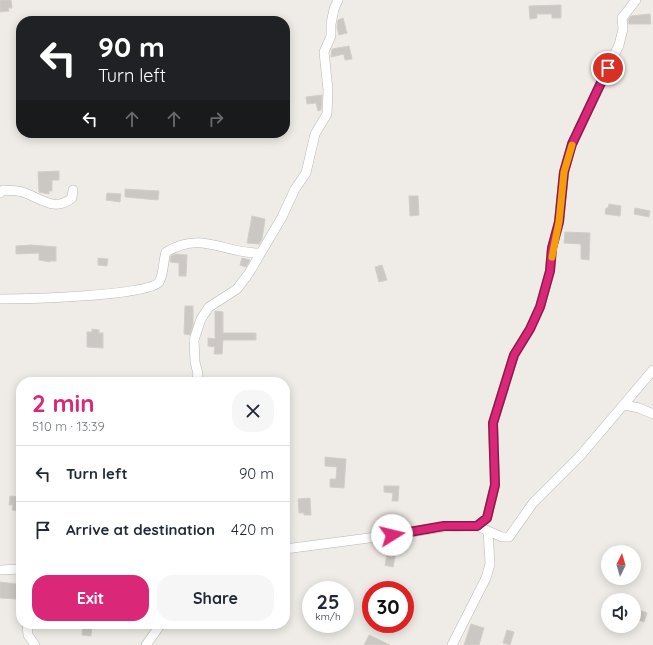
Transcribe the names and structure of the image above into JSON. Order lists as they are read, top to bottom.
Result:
{
  "north": "top",
  "page": {
    "turn": ["90 m", "Turn left"],
    "heading": ["2 min", "510 m · 13:39"],
    "list": [
      {
        "name": "Turn left",
        "value": "90 m"
      },
      {
        "name": "Arrive at destination",
        "value": "420 m"
      }
    ],
    "buttons": ["Exit", "Share"],
    "speed": "25 km/h",
    "limit": "30"
  }
}
